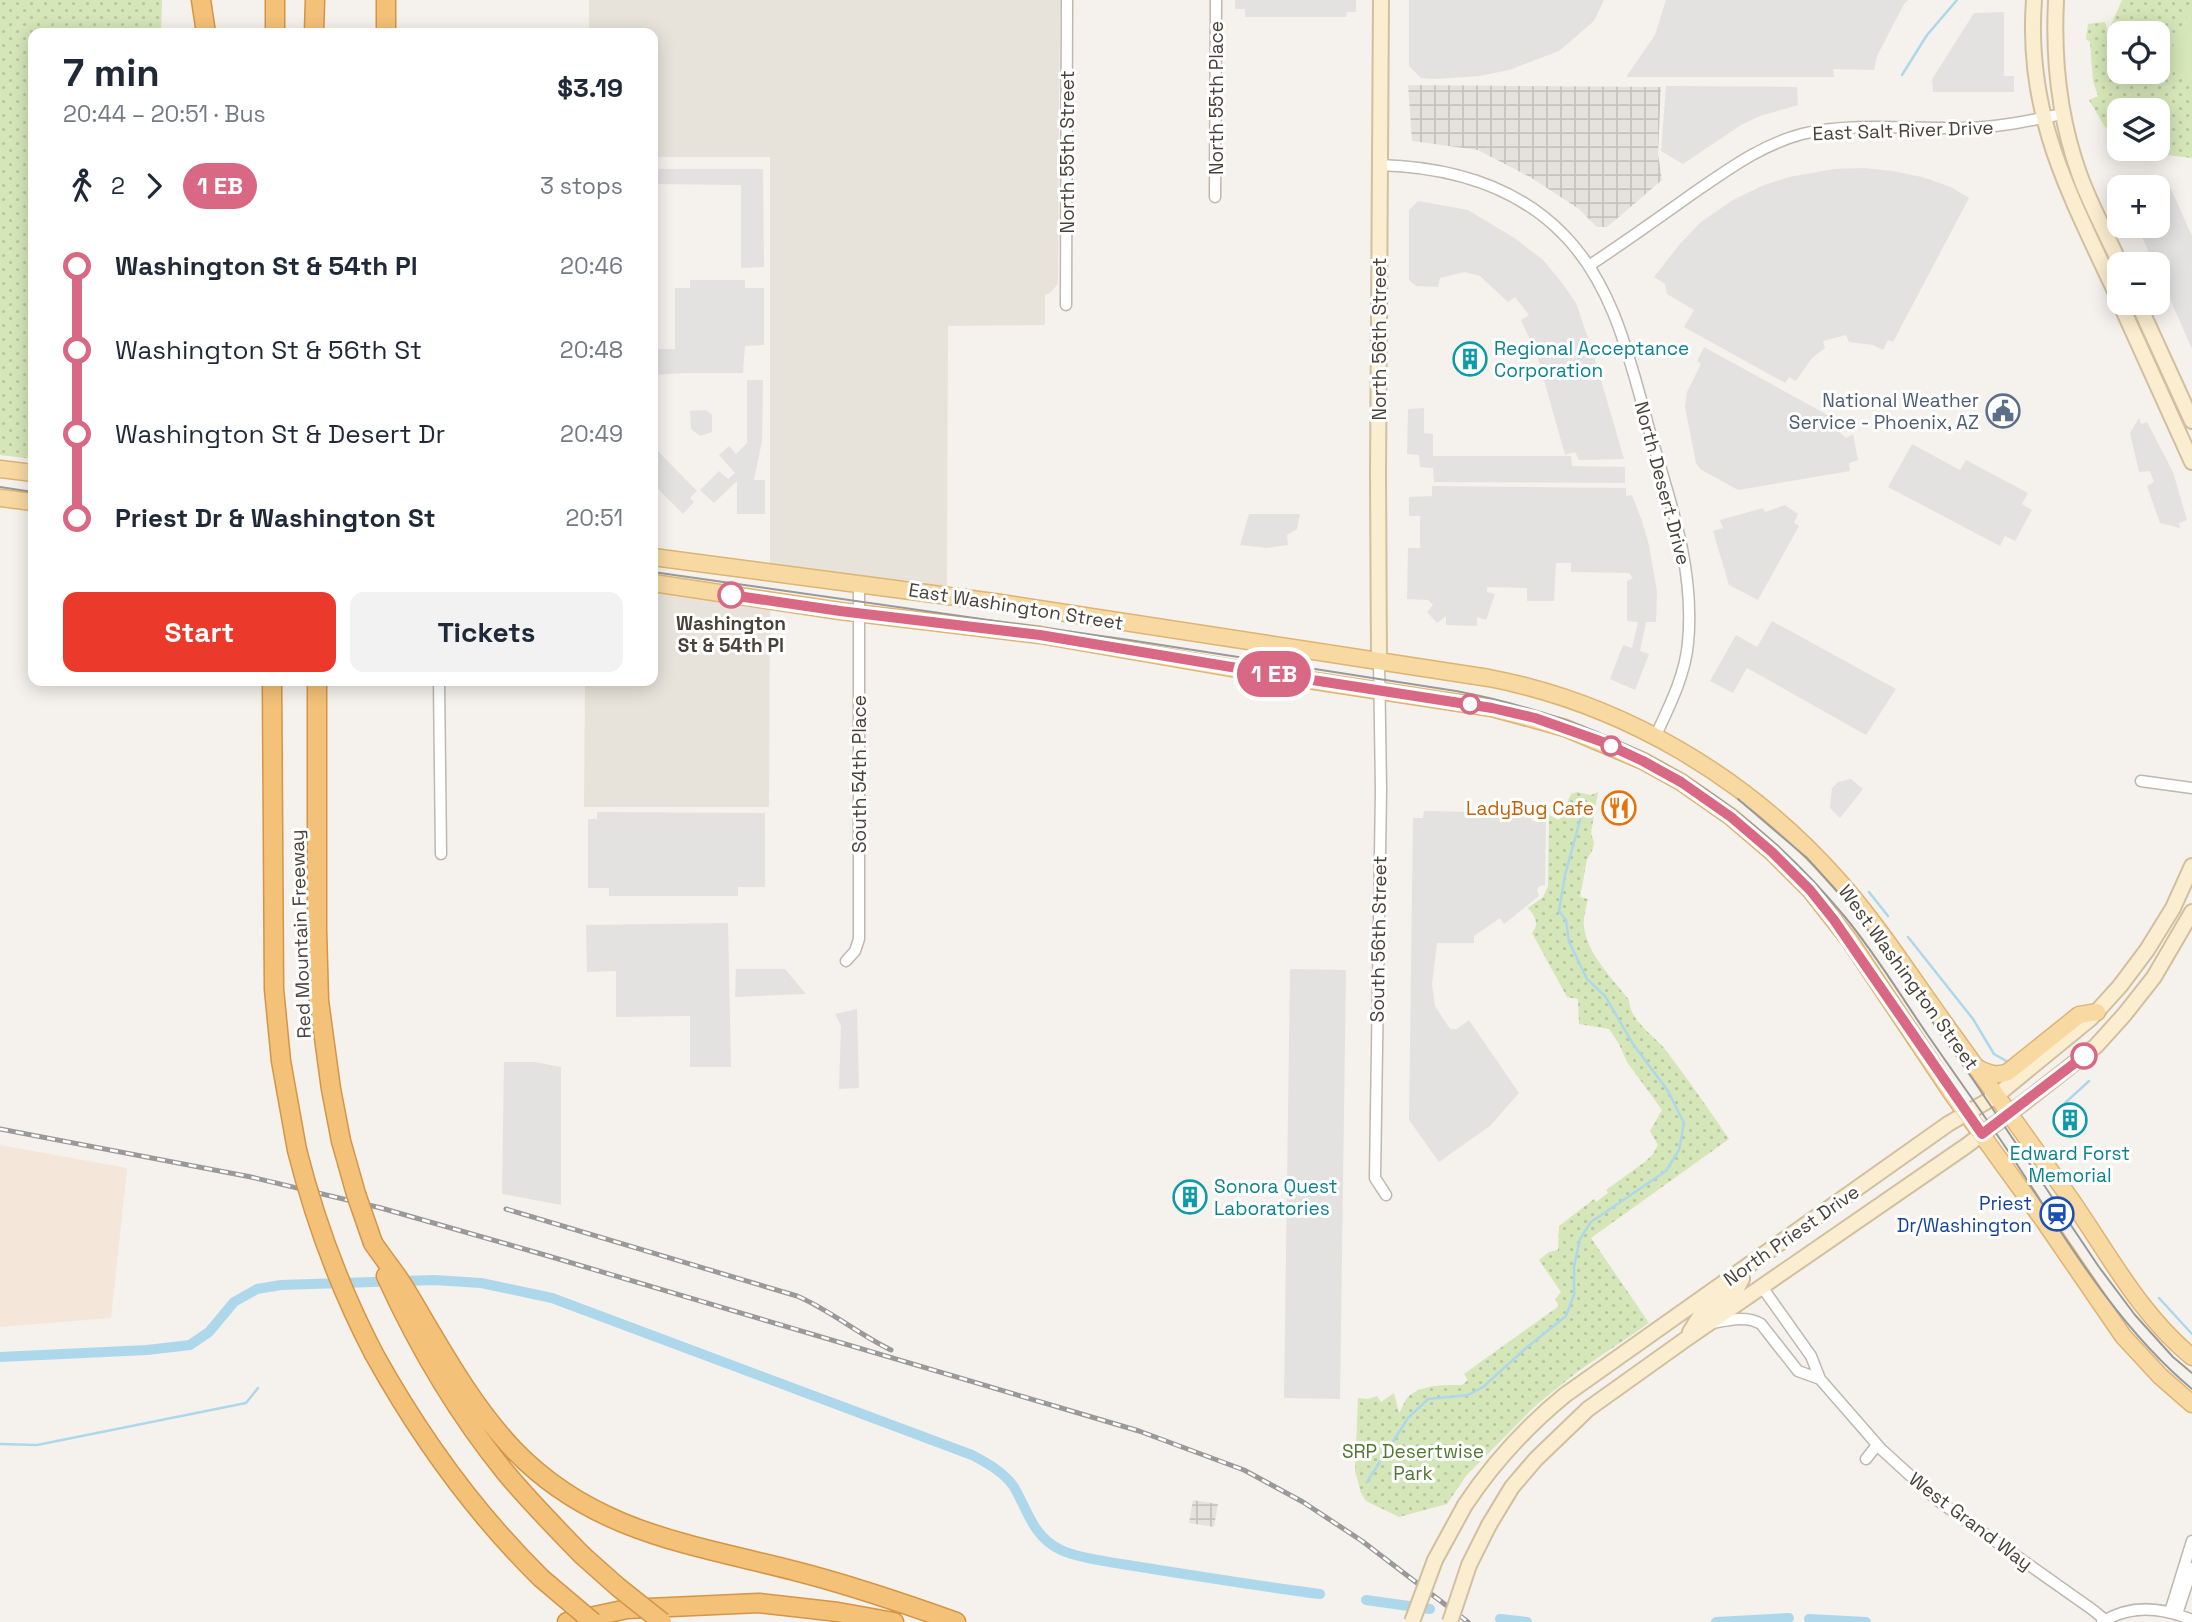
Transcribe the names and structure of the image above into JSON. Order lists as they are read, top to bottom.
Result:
{
  "streets": {
    "highway": ["Red Mountain Freeway"],
    "main road": [
      "North 56th Street",
      "East Washington Street",
      "West Washington Street",
      "North Priest Drive"
    ],
    "street": [
      "North 55th Place",
      "East Salt River Drive",
      "North 55th Street",
      "North Desert Drive",
      "South 54th Place",
      "South 56th Street",
      "West Grand Way"
    ]
  },
  "crossings": [
    ["East Salt River Drive", "North Desert Drive"],
    ["North 56th Street", "North Desert Drive"],
    ["North 56th Street", "East Washington Street"],
    ["North 56th Street", "South 56th Street"],
    ["North 56th Street", "West Washington Street"],
    ["North Desert Drive", "West Washington Street"],
    ["East Washington Street", "South 54th Place"],
    ["East Washington Street", "South 56th Street"],
    ["East Washington Street", "West Washington Street"],
    ["South 56th Street", "West Washington Street"],
    ["West Washington Street", "North Priest Drive"],
    ["North Priest Drive", "West Grand Way"]
  ],
  "parks": ["SRP Desertwise Park"],
  "places": {
    "building": ["Regional Acceptance Corporation", "Edward Forst Memorial", "Sonora Quest Laboratories"],
    "public building": ["National Weather Service - Phoenix, AZ"],
    "other": ["Washington St & 54th Pl"],
    "restaurant": ["LadyBug Cafe"],
    "station": ["Priest Dr/Washington"]
  },
  "page": {
    "on_map": "1 EB",
    "map_buttons": ["+", "−"],
    "heading": ["7 min", "20:44 – 20:51 · Bus", "$3.19"],
    "legs": ["2", "1 EB", "3 stops"],
    "list": [
      {
        "name": "Washington St & 54th Pl",
        "value": "20:46"
      },
      {
        "name": "Washington St & 56th St",
        "value": "20:48"
      },
      {
        "name": "Washington St & Desert Dr",
        "value": "20:49"
      },
      {
        "name": "Priest Dr & Washington St",
        "value": "20:51"
      }
    ],
    "buttons": ["Start", "Tickets"]
  }
}
